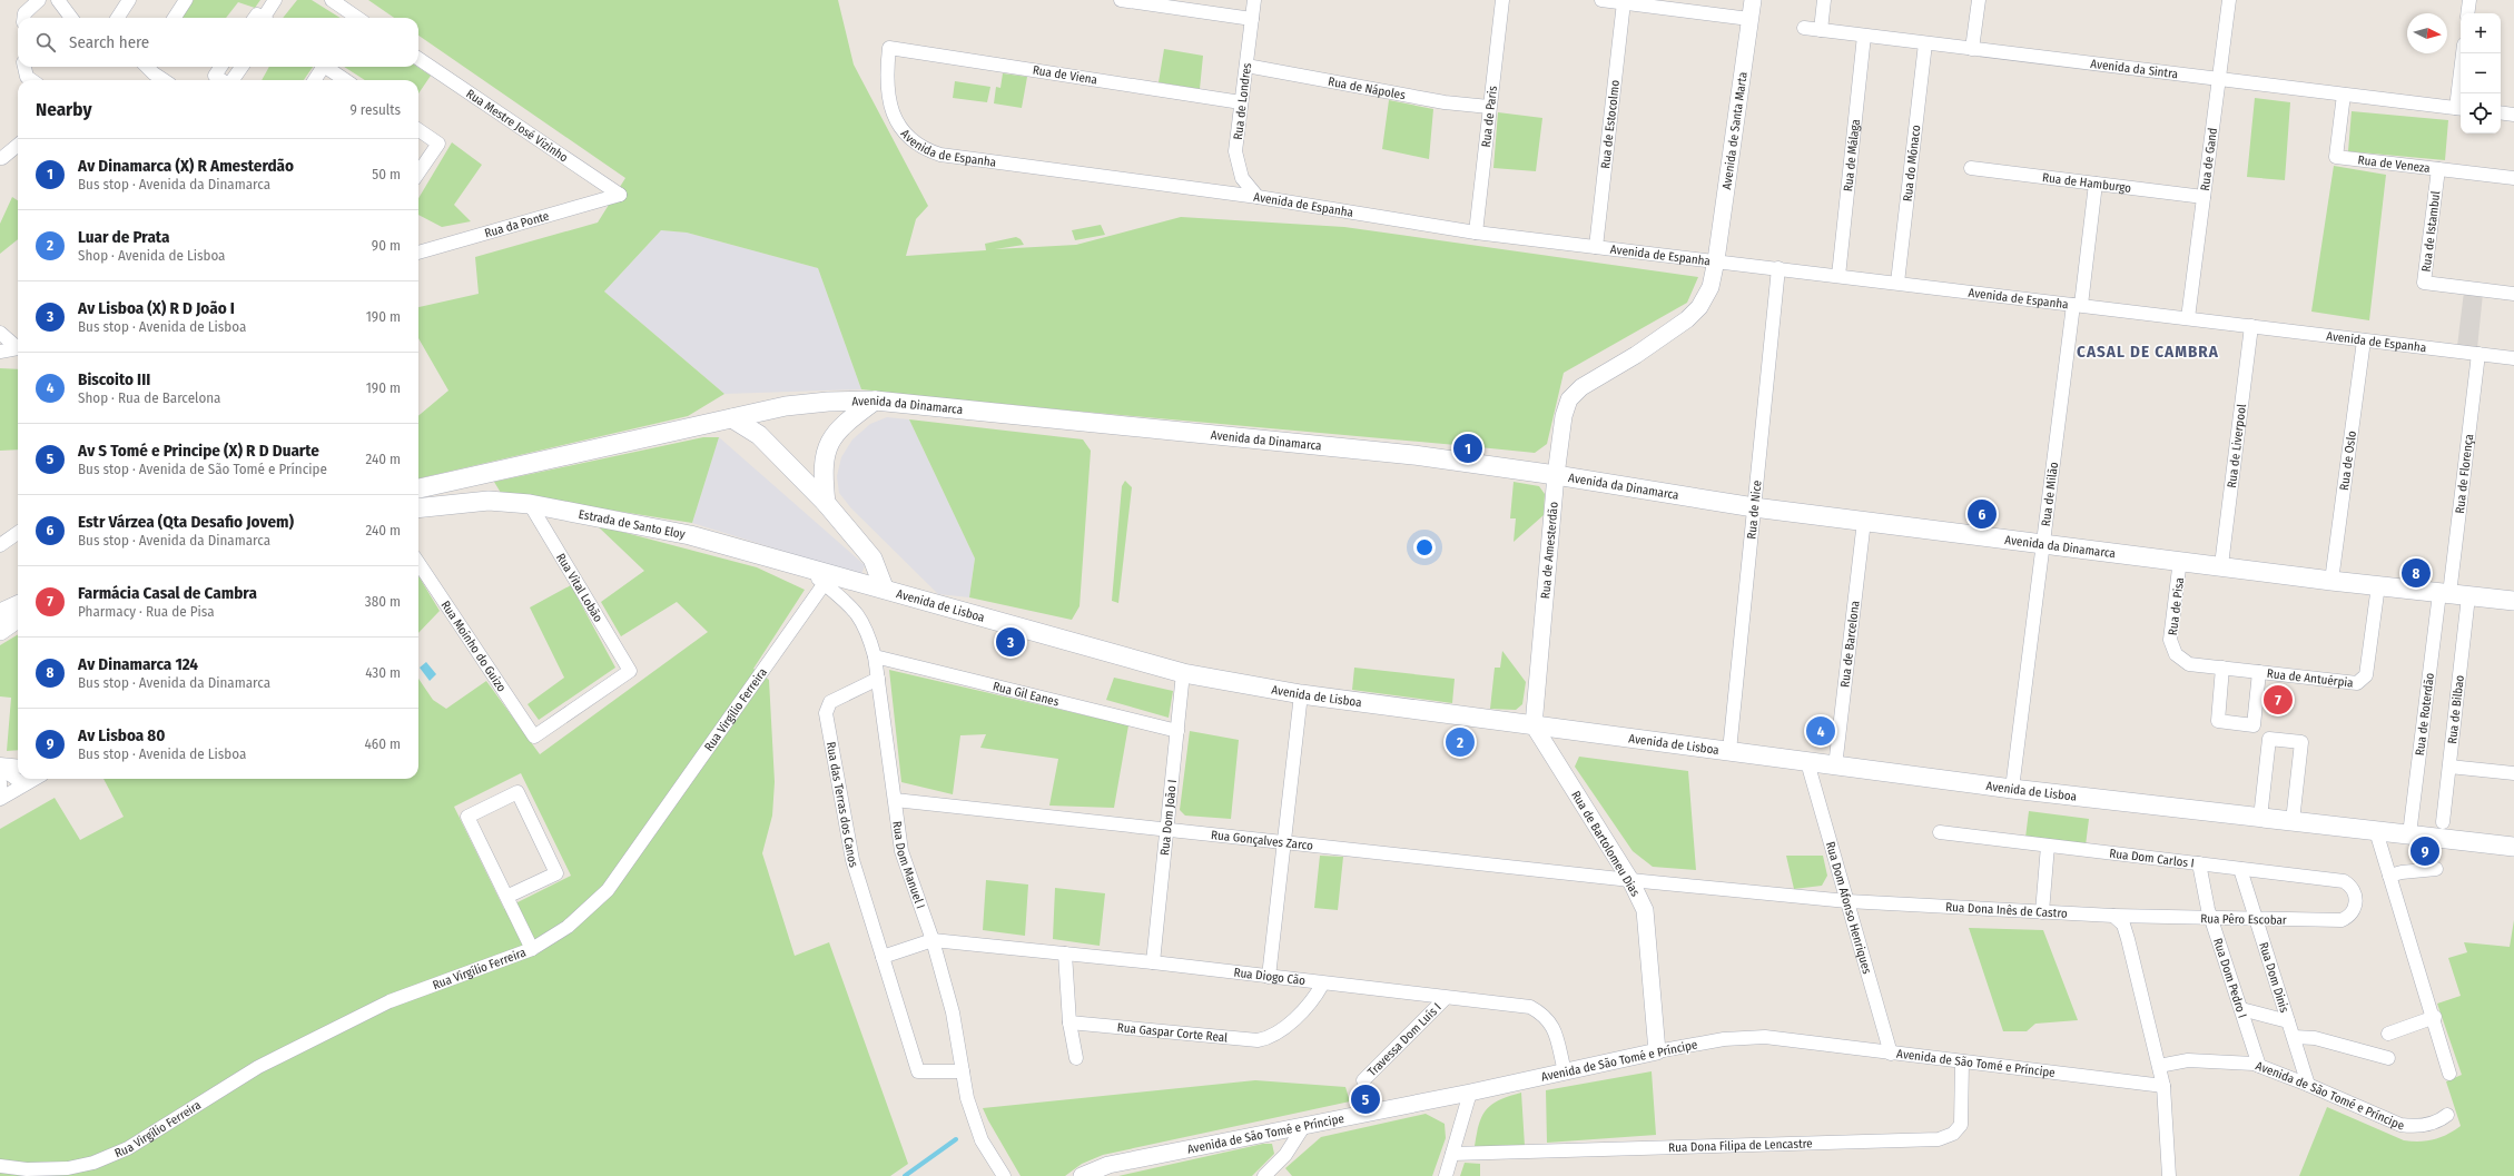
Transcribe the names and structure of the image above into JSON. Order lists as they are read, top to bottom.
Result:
{
  "streets": {
    "main road": ["Avenida da Dinamarca", "Estrada de Santo Eloy", "Avenida de Lisboa"],
    "street": [
      "Avenida da Sintra",
      "Rua de Viena",
      "Rua de Nápoles",
      "Rua de Londres",
      "Rua de Paris",
      "Rua de Estocolmo",
      "Rua Mestre José Vizinho",
      "Avenida de Santa Marta",
      "Avenida de Espanha",
      "Rua de Málaga",
      "Rua de Gand",
      "Rua do Mónaco",
      "Rua de Veneza",
      "Rua de Hamburgo",
      "Rua da Ponte",
      "Rua de Istambul",
      "Rua de Liverpool",
      "Rua de Oslo",
      "Rua de Florença",
      "Rua de Milão",
      "Rua de Nice",
      "Rua de Amesterdão",
      "Rua Vital Lobão",
      "Rua de Pisa",
      "Rua de Barcelona",
      "Rua Moínho do Guizo",
      "Rua de Antuérpia",
      "Rua Gil Eanes",
      "Rua Virgílio Ferreira",
      "Rua de Bilbao",
      "Rua de Roterdão",
      "Rua das Terras dos Canos",
      "Rua Dom João I",
      "Rua Gonçalves Zarco",
      "Rua de Bartolomeu Dias",
      "Rua Dom Carlos I",
      "Rua Dom Manuel I",
      "Rua Dom Afonso Henriques",
      "Rua Dona Inês de Castro",
      "Rua Pêro Escobar",
      "Rua Dom Dinis",
      "Rua Diogo Cão",
      "Rua Dom Pedro I",
      "Rua Gaspar Corte Real",
      "Travessa Dom Luís I",
      "Avenida de São Tomé e Príncipe",
      "Rua Dona Filipa de Lencastre"
    ]
  },
  "crossings": [
    ["Avenida da Sintra", "Rua de Málaga"],
    ["Avenida da Sintra", "Rua de Gand"],
    ["Avenida da Sintra", "Rua do Mónaco"],
    ["Avenida da Sintra", "Rua de Veneza"],
    ["Rua de Viena", "Rua de Londres"],
    ["Rua de Viena", "Avenida de Espanha"],
    ["Rua de Nápoles", "Rua de Londres"],
    ["Rua de Nápoles", "Rua de Paris"],
    ["Rua de Londres", "Avenida de Espanha"],
    ["Rua de Paris", "Avenida de Espanha"],
    ["Rua de Estocolmo", "Avenida de Espanha"],
    ["Rua Mestre José Vizinho", "Rua da Ponte"],
    ["Avenida de Santa Marta", "Avenida de Espanha"],
    ["Avenida de Santa Marta", "Rua de Amesterdão"],
    ["Avenida de Espanha", "Rua de Málaga"],
    ["Avenida de Espanha", "Rua de Gand"],
    ["Avenida de Espanha", "Rua do Mónaco"],
    ["Avenida de Espanha", "Rua de Liverpool"],
    ["Avenida de Espanha", "Rua de Oslo"],
    ["Avenida de Espanha", "Rua de Florença"],
    ["Avenida de Espanha", "Rua de Milão"],
    ["Avenida de Espanha", "Rua de Nice"],
    ["Avenida de Espanha", "Rua de Amesterdão"],
    ["Rua de Gand", "Rua de Hamburgo"],
    ["Rua de Veneza", "Rua de Istambul"],
    ["Rua de Hamburgo", "Rua de Milão"],
    ["Avenida da Dinamarca", "Rua de Liverpool"],
    ["Avenida da Dinamarca", "Rua de Oslo"],
    ["Avenida da Dinamarca", "Rua de Florença"],
    ["Avenida da Dinamarca", "Rua de Milão"],
    ["Avenida da Dinamarca", "Rua de Nice"],
    ["Avenida da Dinamarca", "Rua de Amesterdão"],
    ["Avenida da Dinamarca", "Rua de Pisa"],
    ["Avenida da Dinamarca", "Rua de Barcelona"],
    ["Avenida da Dinamarca", "Rua de Antuérpia"],
    ["Avenida da Dinamarca", "Rua de Bilbao"],
    ["Avenida da Dinamarca", "Rua de Roterdão"],
    ["Rua de Florença", "Rua de Roterdão"],
    ["Rua de Milão", "Avenida de Lisboa"],
    ["Rua de Nice", "Avenida de Lisboa"],
    ["Estrada de Santo Eloy", "Rua Vital Lobão"],
    ["Estrada de Santo Eloy", "Avenida de Lisboa"],
    ["Estrada de Santo Eloy", "Rua Dom Manuel I"],
    ["Rua de Amesterdão", "Avenida de Lisboa"],
    ["Rua de Amesterdão", "Rua de Bartolomeu Dias"],
    ["Rua Vital Lobão", "Rua Moínho do Guizo"],
    ["Avenida de Lisboa", "Rua de Barcelona"],
    ["Avenida de Lisboa", "Rua de Roterdão"],
    ["Avenida de Lisboa", "Rua Dom João I"],
    ["Avenida de Lisboa", "Rua de Bartolomeu Dias"],
    ["Avenida de Lisboa", "Rua Dom Afonso Henriques"],
    ["Rua de Pisa", "Rua de Antuérpia"],
    ["Rua Gil Eanes", "Rua Dom João I"],
    ["Rua Gil Eanes", "Rua Dom Manuel I"],
    ["Rua Virgílio Ferreira", "Rua Dom Manuel I"],
    ["Rua das Terras dos Canos", "Rua Dom Manuel I"],
    ["Rua Dom João I", "Rua Gonçalves Zarco"],
    ["Rua Dom João I", "Rua Diogo Cão"],
    ["Rua Gonçalves Zarco", "Rua de Bartolomeu Dias"],
    ["Rua Gonçalves Zarco", "Rua Dom Manuel I"],
    ["Rua Gonçalves Zarco", "Rua Dona Inês de Castro"],
    ["Rua de Bartolomeu Dias", "Rua Dona Inês de Castro"],
    ["Rua de Bartolomeu Dias", "Avenida de São Tomé e Príncipe"],
    ["Rua Dom Carlos I", "Rua Pêro Escobar"],
    ["Rua Dom Carlos I", "Rua Dom Dinis"],
    ["Rua Dom Carlos I", "Rua Dom Pedro I"],
    ["Rua Dom Manuel I", "Rua Diogo Cão"],
    ["Rua Dom Afonso Henriques", "Rua Dona Inês de Castro"],
    ["Rua Dom Afonso Henriques", "Avenida de São Tomé e Príncipe"],
    ["Rua Dona Inês de Castro", "Rua Pêro Escobar"],
    ["Rua Pêro Escobar", "Rua Dom Dinis"],
    ["Rua Pêro Escobar", "Rua Dom Pedro I"],
    ["Rua Dom Dinis", "Avenida de São Tomé e Príncipe"],
    ["Rua Diogo Cão", "Rua Gaspar Corte Real"],
    ["Rua Diogo Cão", "Travessa Dom Luís I"],
    ["Rua Diogo Cão", "Avenida de São Tomé e Príncipe"],
    ["Rua Dom Pedro I", "Avenida de São Tomé e Príncipe"],
    ["Avenida de São Tomé e Príncipe", "Rua Dona Filipa de Lencastre"]
  ],
  "districts": ["CASAL DE CAMBRA"],
  "north": "right",
  "page": {
    "map_buttons": ["+", "−"],
    "search": "Search here",
    "heading": ["Nearby", "9 results"],
    "list": [
      {
        "mark": "1",
        "name": "Av Dinamarca (X) R Amesterdão",
        "note": "Bus stop · Avenida da Dinamarca",
        "value": "50 m"
      },
      {
        "mark": "2",
        "name": "Luar de Prata",
        "note": "Shop · Avenida de Lisboa",
        "value": "90 m"
      },
      {
        "mark": "3",
        "name": "Av Lisboa (X) R D João I",
        "note": "Bus stop · Avenida de Lisboa",
        "value": "190 m"
      },
      {
        "mark": "4",
        "name": "Biscoito III",
        "note": "Shop · Rua de Barcelona",
        "value": "190 m"
      },
      {
        "mark": "5",
        "name": "Av S Tomé e Principe (X) R D Duarte",
        "note": "Bus stop · Avenida de São Tomé e Príncipe",
        "value": "240 m"
      },
      {
        "mark": "6",
        "name": "Estr Várzea (Qta Desafio Jovem)",
        "note": "Bus stop · Avenida da Dinamarca",
        "value": "240 m"
      },
      {
        "mark": "7",
        "name": "Farmácia Casal de Cambra",
        "note": "Pharmacy · Rua de Pisa",
        "value": "380 m"
      },
      {
        "mark": "8",
        "name": "Av Dinamarca 124",
        "note": "Bus stop · Avenida da Dinamarca",
        "value": "430 m"
      },
      {
        "mark": "9",
        "name": "Av Lisboa 80",
        "note": "Bus stop · Avenida de Lisboa",
        "value": "460 m"
      }
    ],
    "pins": [
      "1",
      "6",
      "8",
      "3",
      "7",
      "4",
      "2",
      "9",
      "5"
    ]
  }
}
